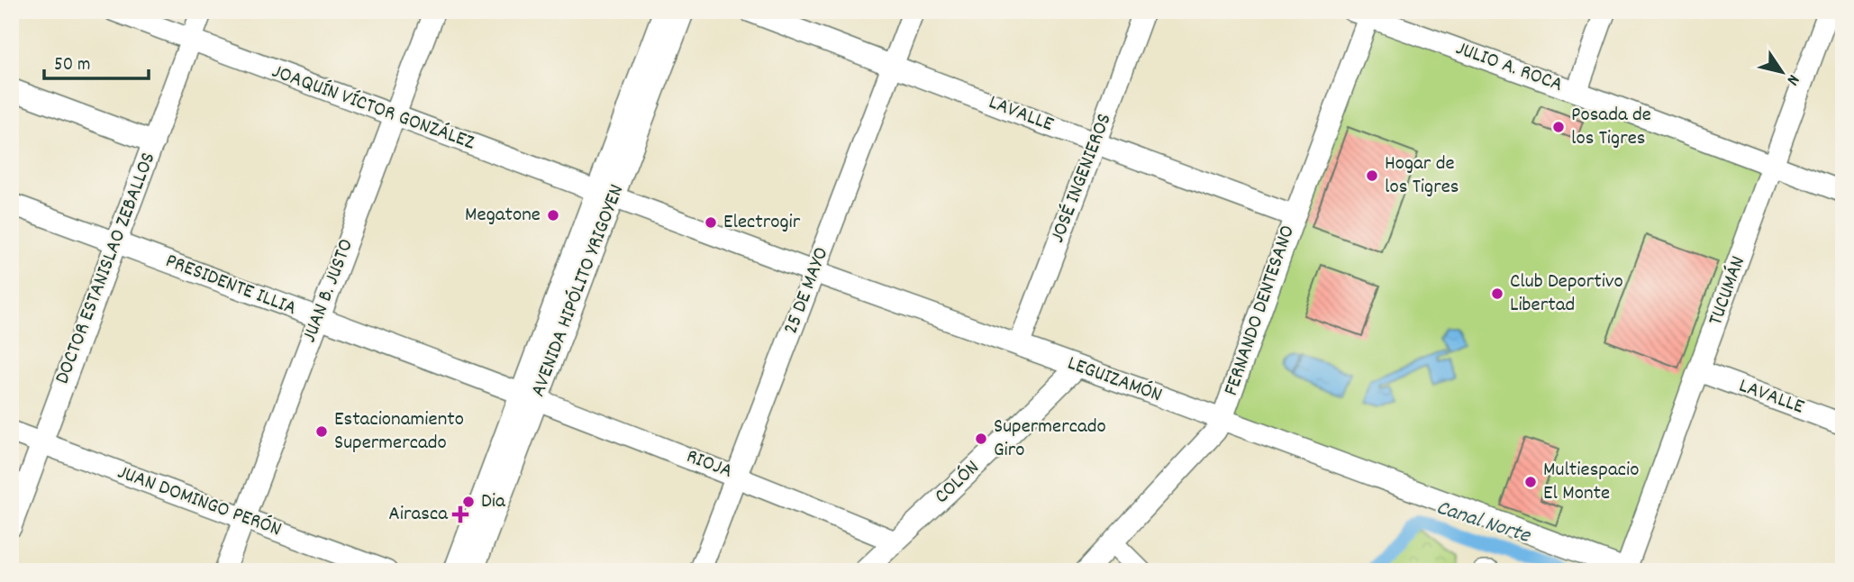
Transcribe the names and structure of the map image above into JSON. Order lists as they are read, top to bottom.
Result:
{
  "streets": {
    "street": [
      "JULIO A. ROCA",
      "JOAQUÍN VÍCTOR GONZÁLEZ",
      "LAVALLE",
      "JOSÉ INGENIEROS",
      "DOCTOR ESTANISLAO ZEBALLOS",
      "PRESIDENTE ILLIA",
      "JUAN B. JUSTO",
      "AVENIDA HIPÓLITO YRIGOYEN",
      "25 DE MAYO",
      "TUCUMÁN",
      "FERNANDO DENTESANO",
      "LEGUIZAMÓN",
      "RIOJA",
      "COLÓN",
      "JUAN DOMINGO PERÓN"
    ]
  },
  "crossings": [
    ["JULIO A. ROCA", "TUCUMÁN"],
    ["JULIO A. ROCA", "FERNANDO DENTESANO"],
    ["JOAQUÍN VÍCTOR GONZÁLEZ", "DOCTOR ESTANISLAO ZEBALLOS"],
    ["JOAQUÍN VÍCTOR GONZÁLEZ", "JUAN B. JUSTO"],
    ["JOAQUÍN VÍCTOR GONZÁLEZ", "AVENIDA HIPÓLITO YRIGOYEN"],
    ["JOAQUÍN VÍCTOR GONZÁLEZ", "LEGUIZAMÓN"],
    ["LAVALLE", "JOSÉ INGENIEROS"],
    ["LAVALLE", "25 DE MAYO"],
    ["LAVALLE", "TUCUMÁN"],
    ["LAVALLE", "FERNANDO DENTESANO"],
    ["JOSÉ INGENIEROS", "LEGUIZAMÓN"],
    ["DOCTOR ESTANISLAO ZEBALLOS", "PRESIDENTE ILLIA"],
    ["DOCTOR ESTANISLAO ZEBALLOS", "JUAN DOMINGO PERÓN"],
    ["PRESIDENTE ILLIA", "JUAN B. JUSTO"],
    ["PRESIDENTE ILLIA", "AVENIDA HIPÓLITO YRIGOYEN"],
    ["PRESIDENTE ILLIA", "RIOJA"],
    ["JUAN B. JUSTO", "JUAN DOMINGO PERÓN"],
    ["AVENIDA HIPÓLITO YRIGOYEN", "LEGUIZAMÓN"],
    ["AVENIDA HIPÓLITO YRIGOYEN", "RIOJA"],
    ["25 DE MAYO", "LEGUIZAMÓN"],
    ["25 DE MAYO", "RIOJA"],
    ["TUCUMÁN", "LEGUIZAMÓN"],
    ["FERNANDO DENTESANO", "LEGUIZAMÓN"],
    ["LEGUIZAMÓN", "COLÓN"],
    ["RIOJA", "COLÓN"]
  ],
  "water": ["Canal Norte"],
  "places": {
    "other": [
      "Posada de los Tigres",
      "Hogar de los Tigres",
      "Megatone",
      "Electrogir",
      "Club Deportivo Libertad",
      "Estacionamiento Supermercado",
      "Supermercado Giro",
      "Multiespacio El Monte",
      "Dia"
    ],
    "health": ["Airasca"]
  },
  "scale_bar": "50 m",
  "north": "bottom right"
}
